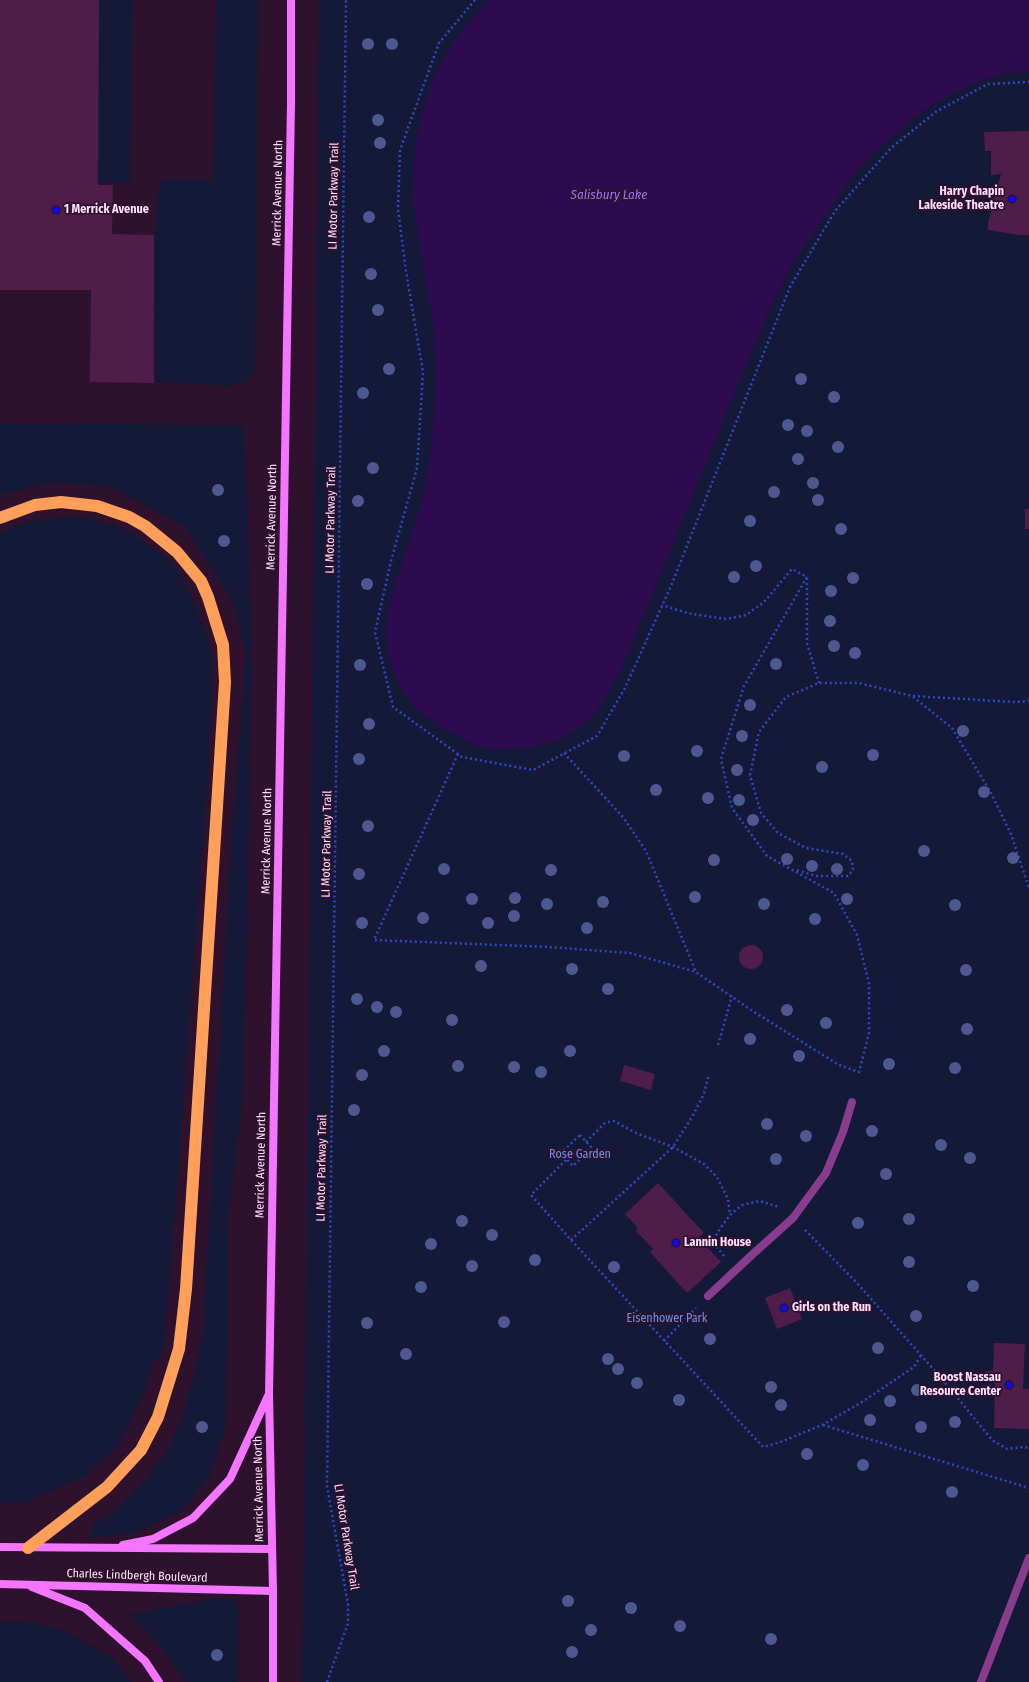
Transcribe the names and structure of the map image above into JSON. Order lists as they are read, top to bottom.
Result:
{
  "streets": {
    "main road": ["Merrick Avenue North", "Charles Lindbergh Boulevard"],
    "path": ["LI Motor Parkway Trail"]
  },
  "crossings": [
    ["Merrick Avenue North", "Charles Lindbergh Boulevard"]
  ],
  "water": ["Salisbury Lake"],
  "parks": ["Rose Garden", "Eisenhower Park"],
  "places": [
    "Harry Chapin Lakeside Theatre",
    "1 Merrick Avenue",
    "Lannin House",
    "Girls on the Run",
    "Boost Nassau Resource Center"
  ]
}
